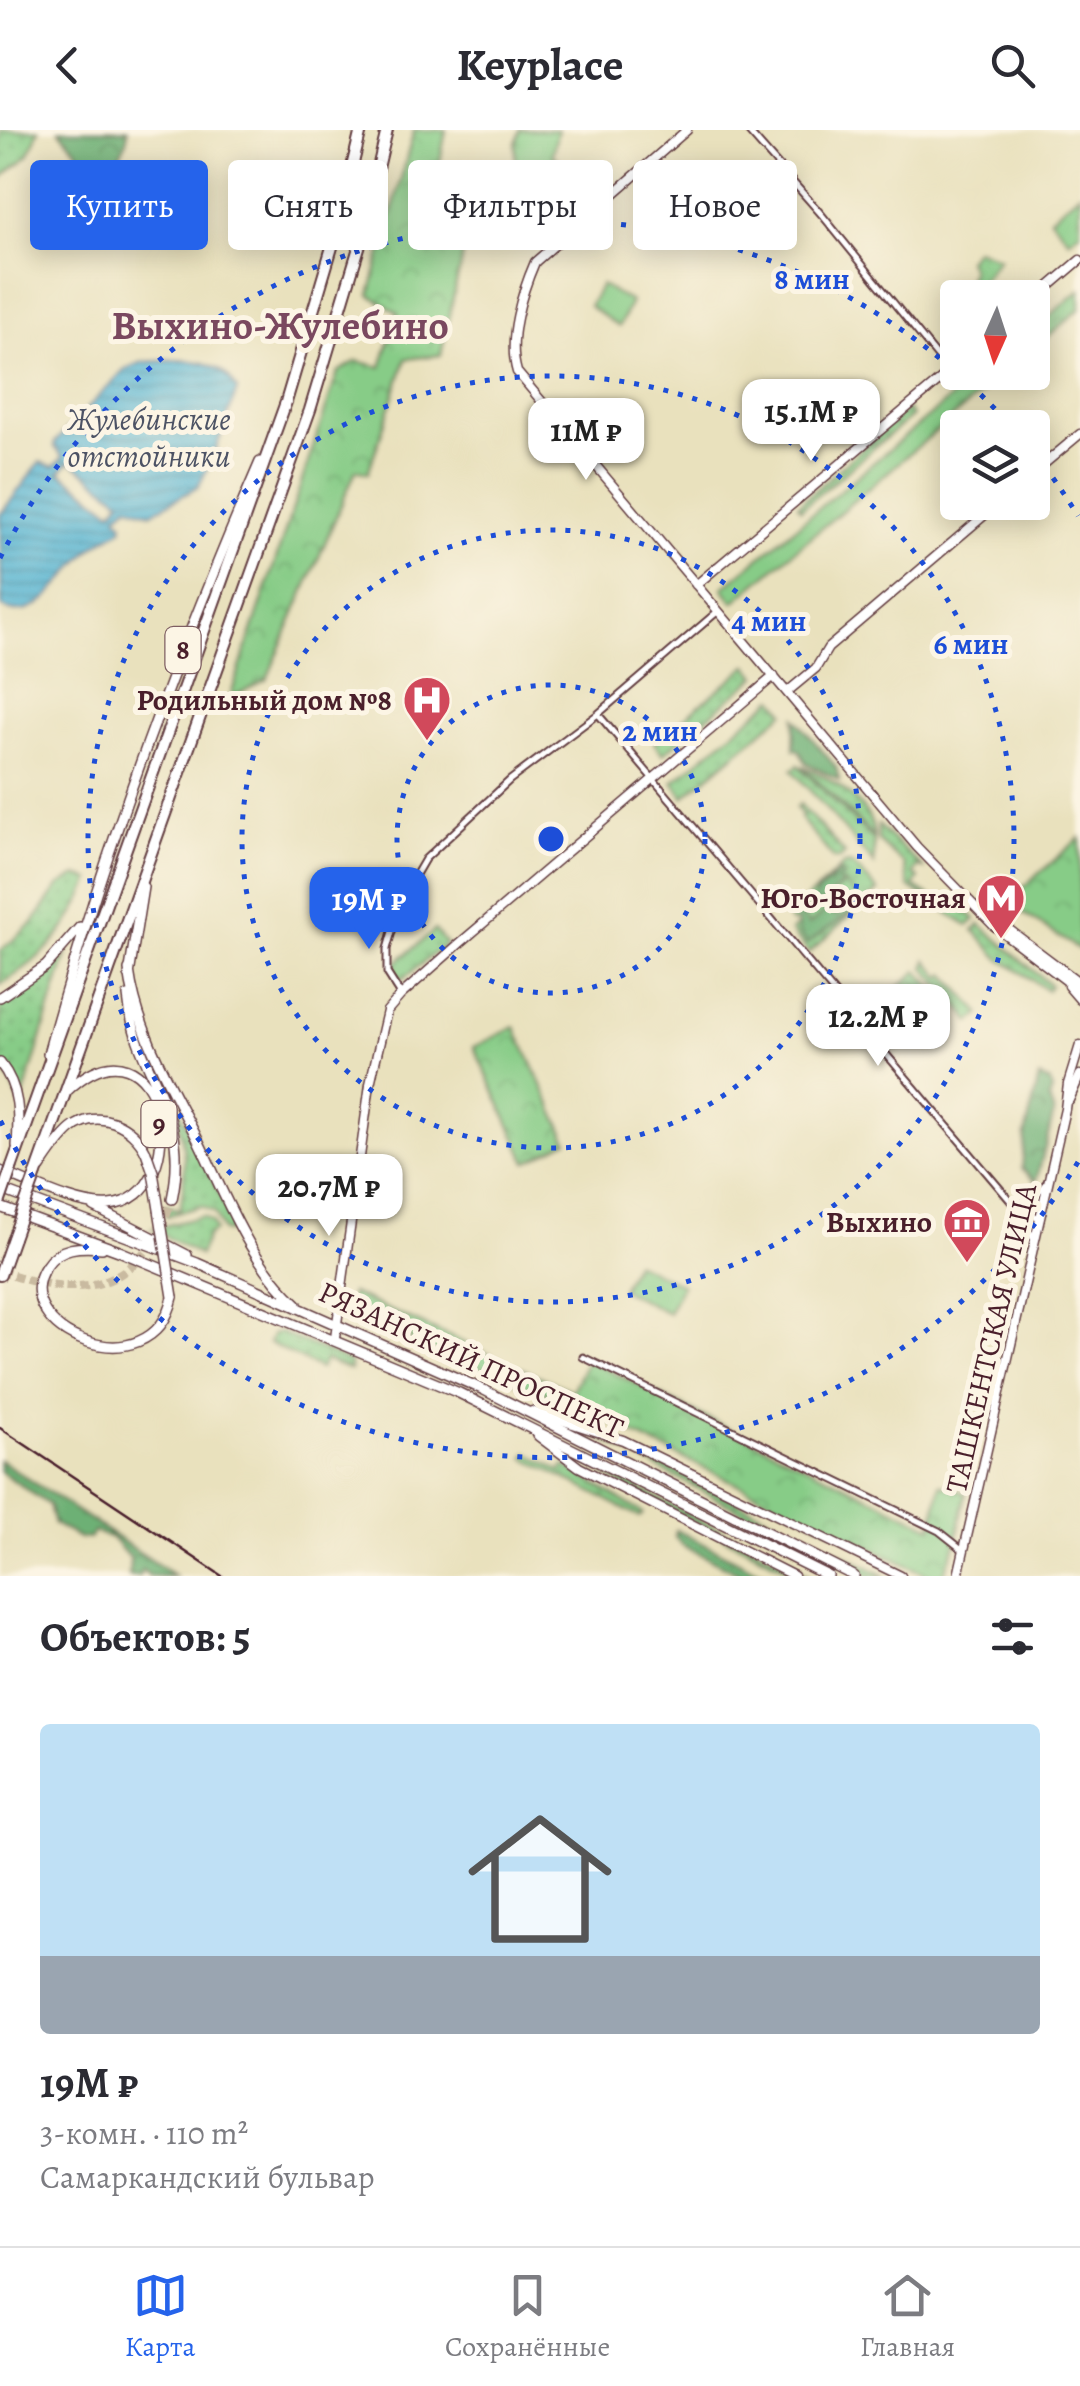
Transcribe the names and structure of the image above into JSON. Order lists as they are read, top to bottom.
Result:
{
  "streets": {
    "main road": ["8", "9", "РЯЗАНСКИЙ ПРОСПЕКТ"],
    "street": ["ТАШКЕНТСКАЯ УЛИЦА"]
  },
  "districts": ["Выхино-Жулебино"],
  "water": ["Жулебинские отстойники"],
  "places": {
    "hospital": ["Родильный дом №8"],
    "metro station": ["Юго-Восточная"],
    "museum": ["Выхино"]
  },
  "north": "bottom",
  "page": {
    "header": "Keyplace",
    "chip": [
      "Купить",
      "Снять",
      "Фильтры",
      "Новое"
    ],
    "price": [
      "15.1M ₽",
      "11M ₽",
      "19M ₽",
      "12.2M ₽",
      "20.7M ₽"
    ],
    "heading": "Объектов: 5",
    "list": [
      {
        "name": "19M ₽",
        "note": "3-комн. · 110 m² · Самаркандский бульвар"
      }
    ],
    "tabs": ["Карта", "Сохранённые", "Главная"]
  },
  "rings": [
    "8 мин",
    "4 мин",
    "6 мин",
    "2 мин"
  ]
}
